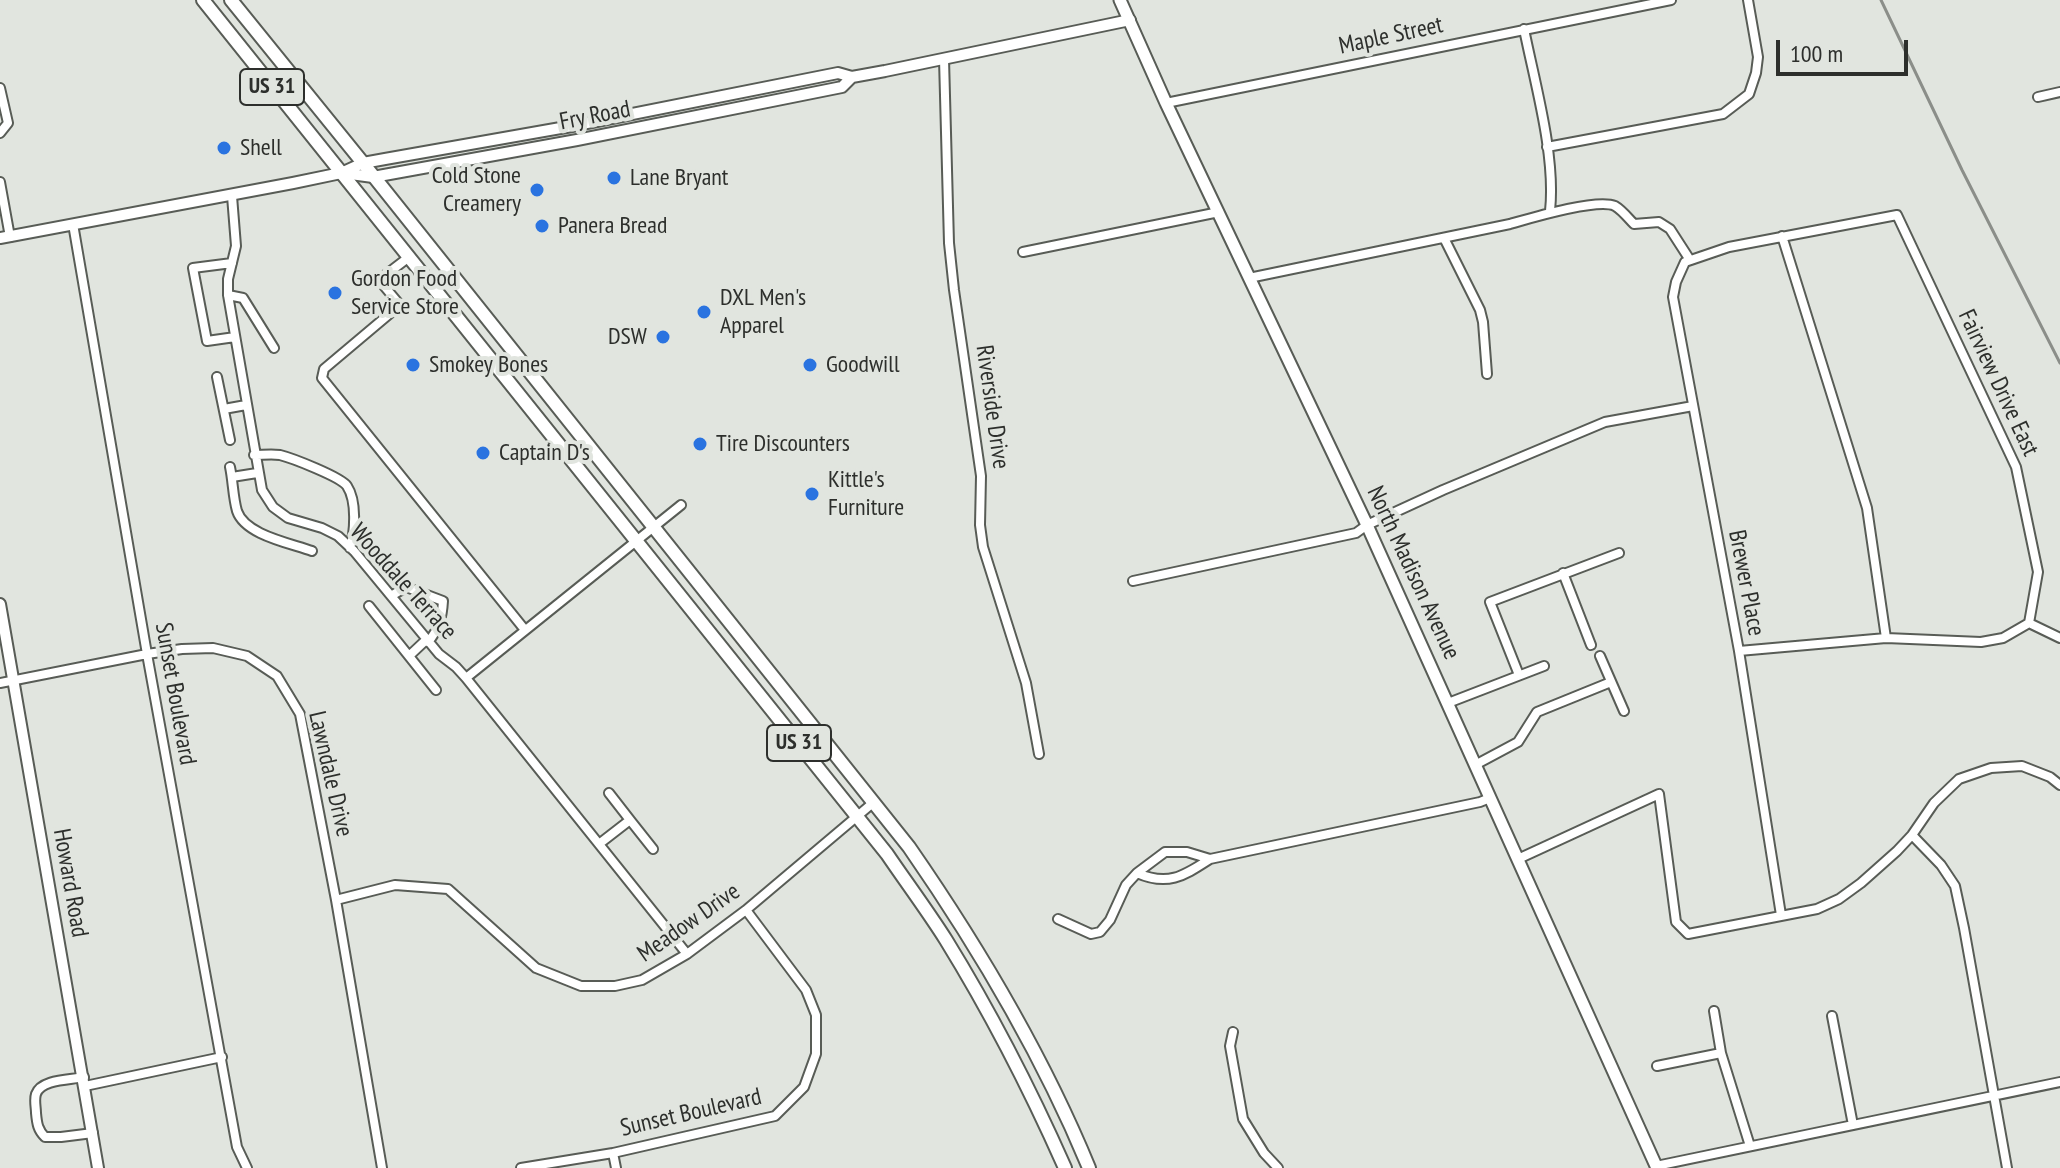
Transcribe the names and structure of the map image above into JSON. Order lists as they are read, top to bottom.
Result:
{
  "streets": {
    "main road": ["US 31", "North Madison Avenue"],
    "street": [
      "Maple Street",
      "Fry Road",
      "Fairview Drive East",
      "Riverside Drive",
      "Wooddale Terrace",
      "Brewer Place",
      "Sunset Boulevard",
      "Lawndale Drive",
      "Howard Road",
      "Meadow Drive"
    ]
  },
  "crossings": [
    ["Maple Street", "North Madison Avenue"],
    ["US 31", "Fry Road"],
    ["US 31", "Meadow Drive"],
    ["Fry Road", "Riverside Drive"],
    ["Fry Road", "North Madison Avenue"],
    ["Fry Road", "Wooddale Terrace"],
    ["Fry Road", "Sunset Boulevard"],
    ["Wooddale Terrace", "Meadow Drive"],
    ["Sunset Boulevard", "Lawndale Drive"],
    ["Sunset Boulevard", "Meadow Drive"],
    ["Lawndale Drive", "Howard Road"],
    ["Lawndale Drive", "Meadow Drive"]
  ],
  "places": [
    "Shell",
    "Lane Bryant",
    "Cold Stone Creamery",
    "Panera Bread",
    "Gordon Food Service Store",
    "DXL Men's Apparel",
    "DSW",
    "Smokey Bones",
    "Goodwill",
    "Tire Discounters",
    "Captain D's",
    "Kittle's Furniture"
  ],
  "scale_bar": "100 m"
}
